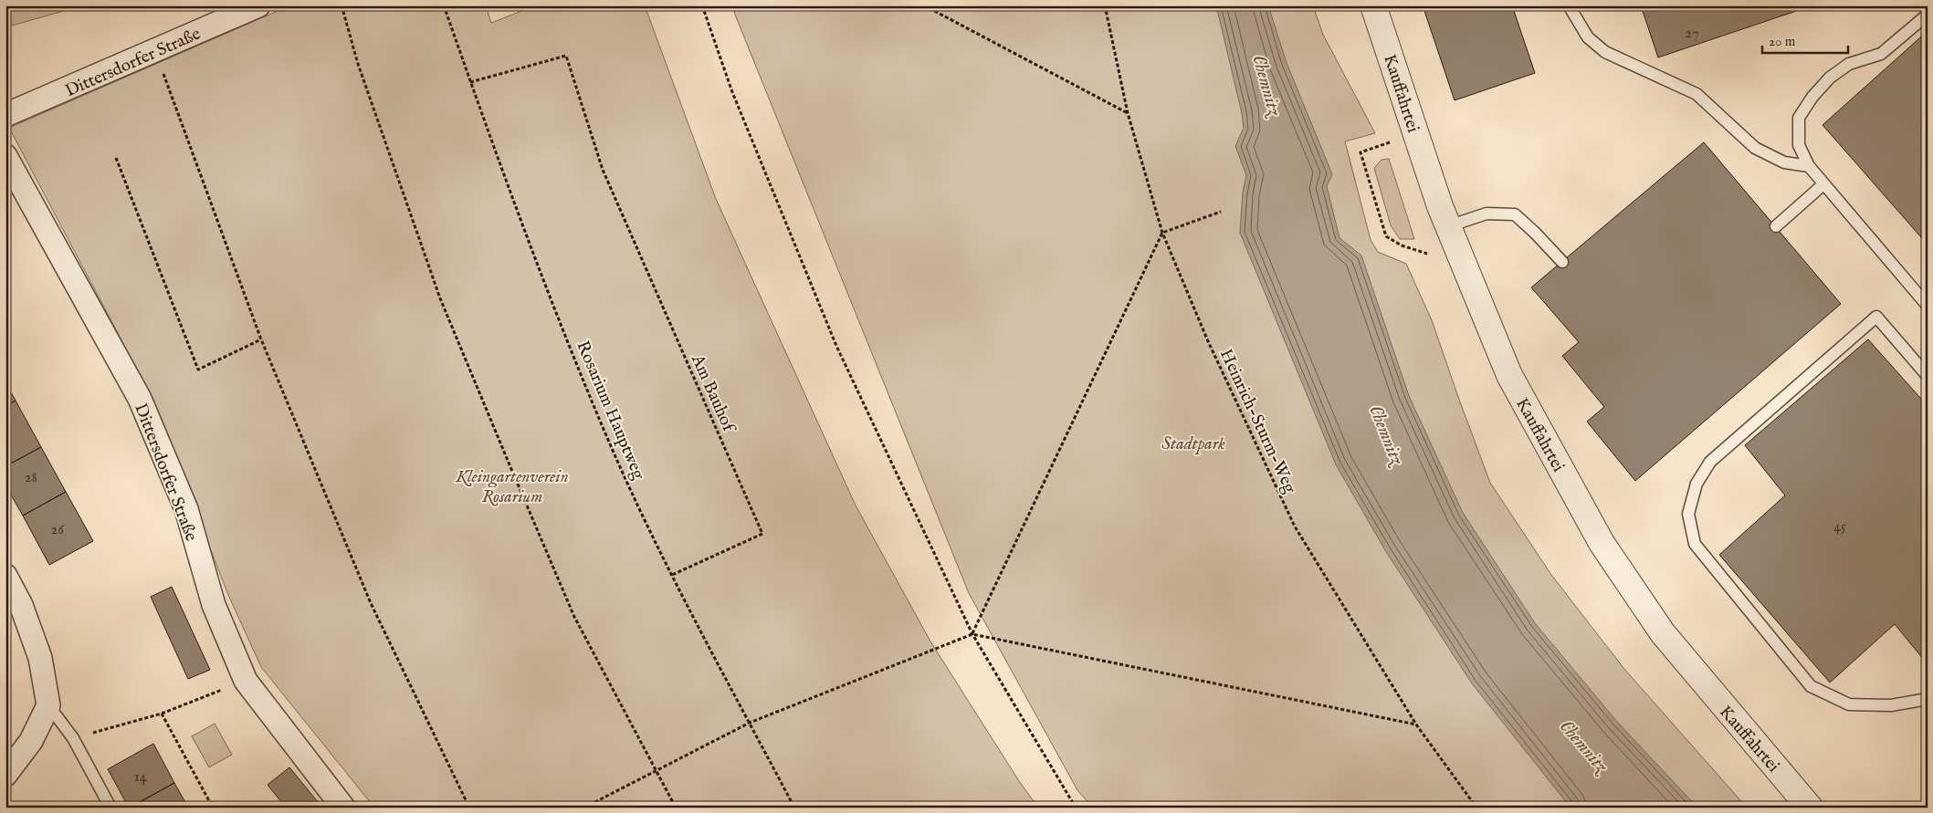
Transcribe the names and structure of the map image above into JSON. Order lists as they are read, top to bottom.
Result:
{
  "streets": {
    "street": ["Dittersdorfer Straße", "Kauffahrtei"],
    "path": ["Am Bauhof", "Rosarium Hauptweg", "Heinrich-Sturm-Weg"]
  },
  "crossings": [
    ["Am Bauhof", "Rosarium Hauptweg"]
  ],
  "water": ["Chemnitz"],
  "parks": ["Stadtpark", "Kleingartenverein Rosarium"],
  "house_numbers": [
    "27",
    "28",
    "45",
    "26",
    "14"
  ],
  "scale_bar": "20 m"
}
